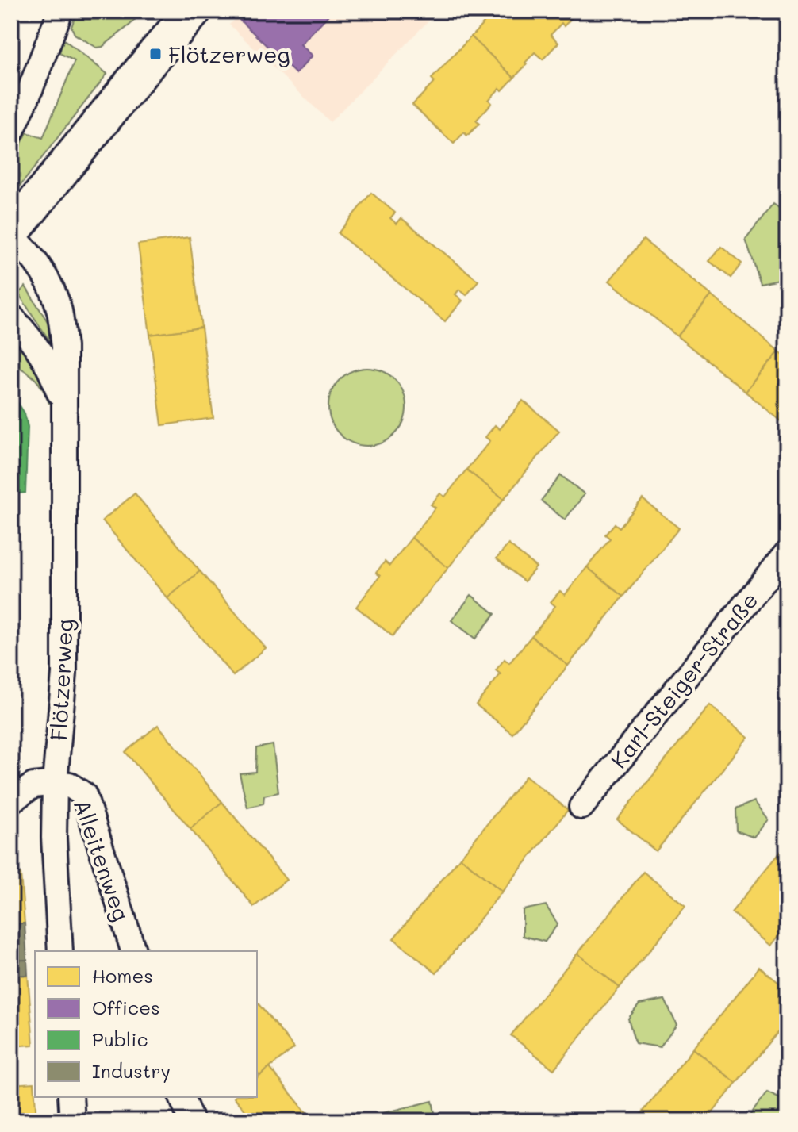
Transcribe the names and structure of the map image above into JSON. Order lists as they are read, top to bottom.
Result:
{
  "streets": {
    "street": ["Flötzerweg", "Karl-Steiger-Straße", "Alleitenweg"]
  },
  "crossings": [
    ["Flötzerweg", "Alleitenweg"]
  ],
  "places": {
    "transit": ["Flötzerweg"]
  },
  "legend": [
    "Homes",
    "Offices",
    "Public",
    "Industry"
  ]
}
